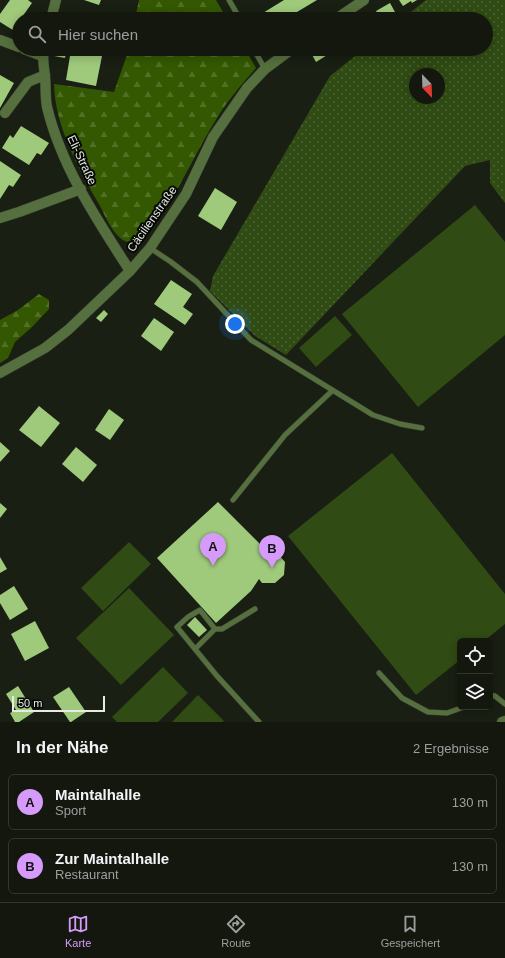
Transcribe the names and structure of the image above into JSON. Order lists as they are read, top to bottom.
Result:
{
  "streets": {
    "street": ["Eli-Straße", "Cäcilienstraße"]
  },
  "crossings": [
    ["Eli-Straße", "Cäcilienstraße"]
  ],
  "scale_bar": "50 m",
  "north": "bottom right",
  "page": {
    "search": "Hier suchen",
    "pins": ["A", "B"],
    "scale": "50 m",
    "heading": ["In der Nähe", "2 Ergebnisse"],
    "list": [
      {
        "mark": "A",
        "name": "Maintalhalle",
        "note": "Sport",
        "value": "130 m"
      },
      {
        "mark": "B",
        "name": "Zur Maintalhalle",
        "note": "Restaurant",
        "value": "130 m"
      }
    ],
    "nav": ["Karte", "Route", "Gespeichert"]
  }
}
